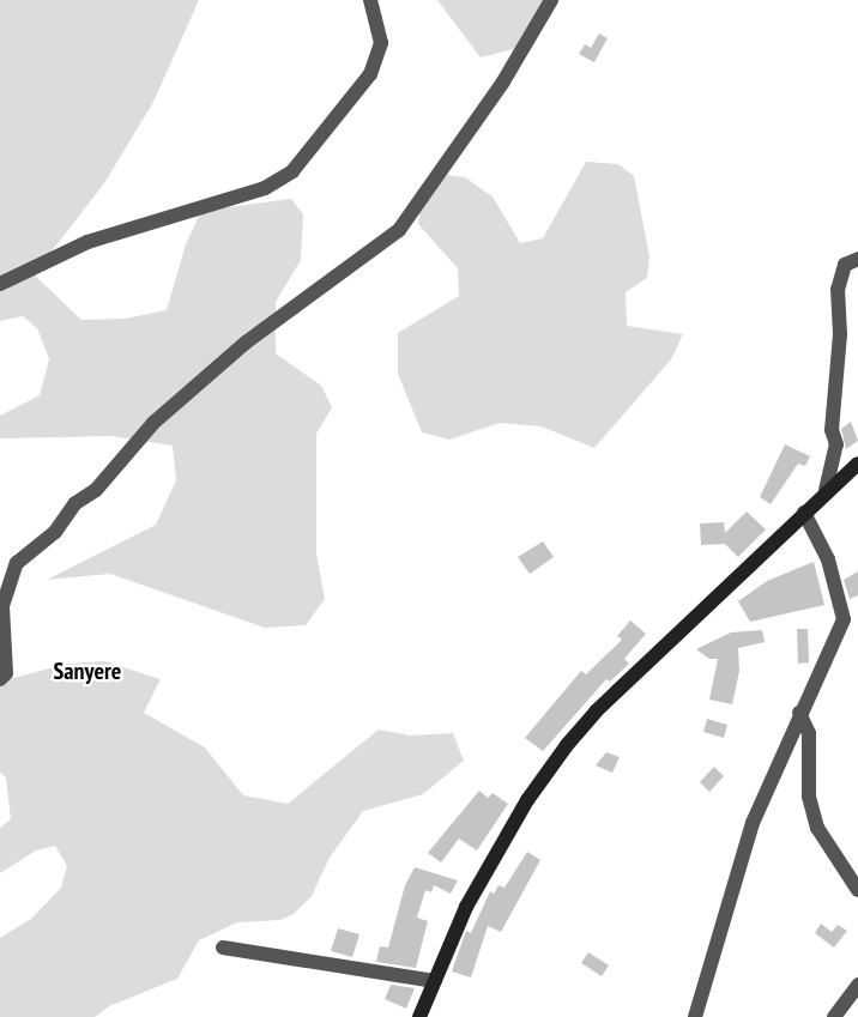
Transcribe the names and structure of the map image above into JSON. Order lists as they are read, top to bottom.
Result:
{
  "districts": ["Sanyere"]
}
